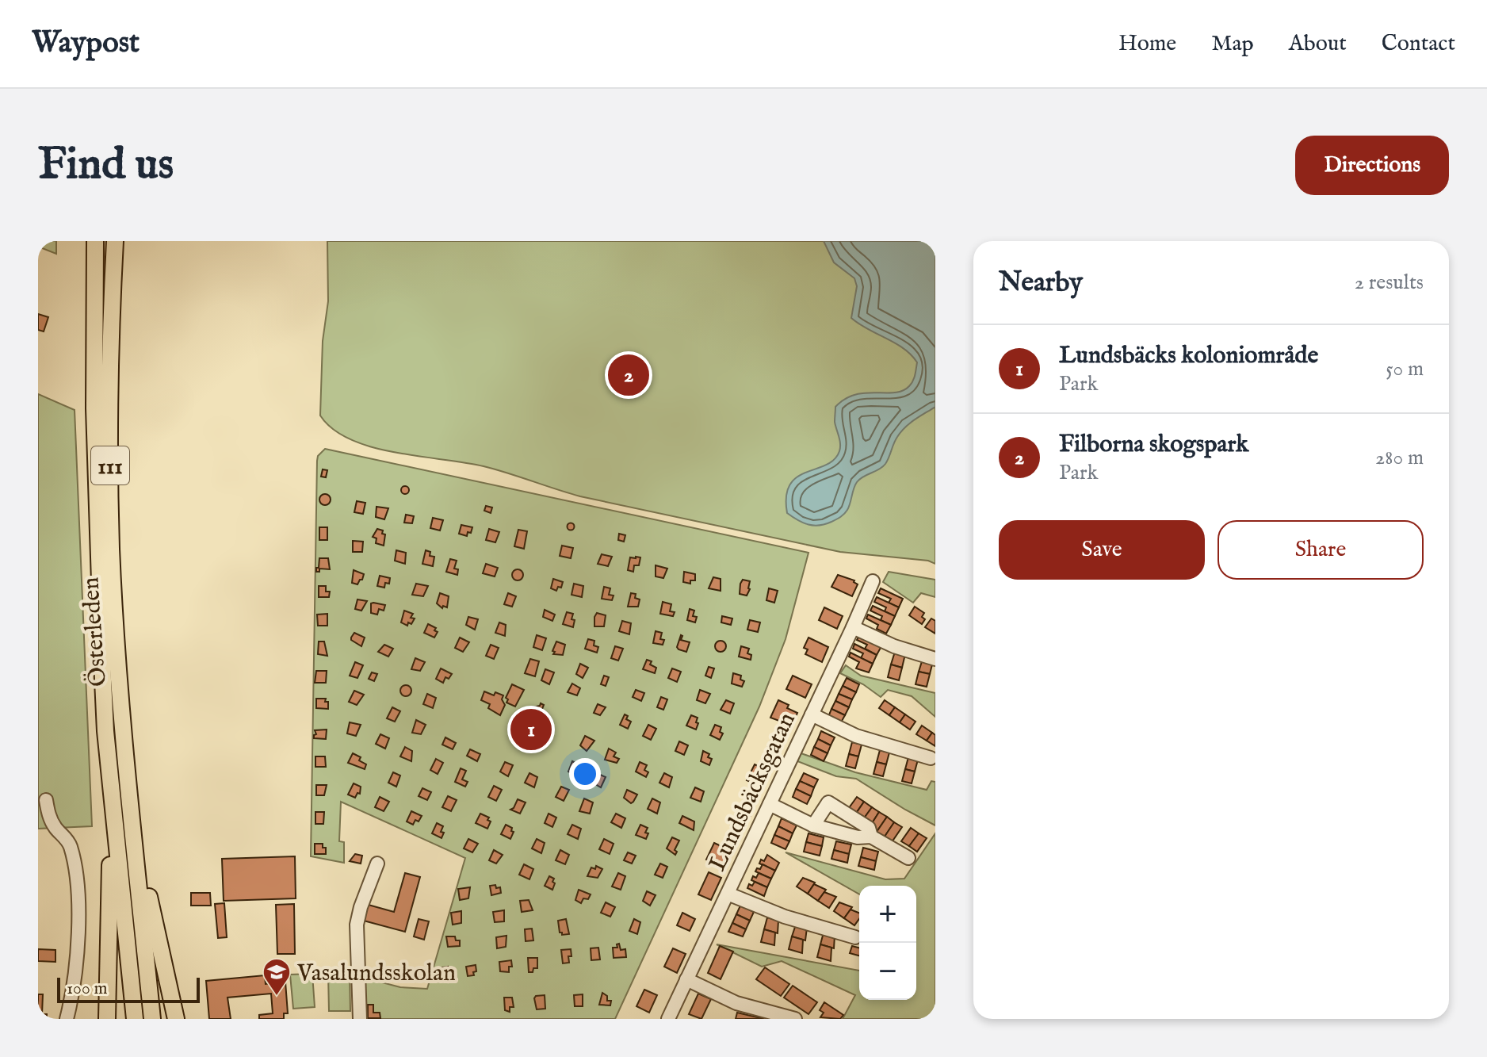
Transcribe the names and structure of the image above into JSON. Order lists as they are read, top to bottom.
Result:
{
  "streets": {
    "main road": ["111", "Österleden"],
    "street": ["Lundsbäcksgatan"]
  },
  "places": {
    "school or university": ["Vasalundsskolan"]
  },
  "scale_bar": "100 m",
  "page": {
    "header": "Waypost",
    "nav": [
      "Home",
      "Map",
      "About",
      "Contact"
    ],
    "buttons": [
      "Directions",
      ["Save", "Share"]
    ],
    "title": "Find us",
    "heading": ["Nearby", "2 results"],
    "list": [
      {
        "mark": "1",
        "name": "Lundsbäcks koloniområde",
        "note": "Park",
        "value": "50 m"
      },
      {
        "mark": "2",
        "name": "Filborna skogspark",
        "note": "Park",
        "value": "280 m"
      }
    ],
    "pins": ["2", "1"],
    "map_buttons": ["+", "−"],
    "scale": "100 m"
  }
}
